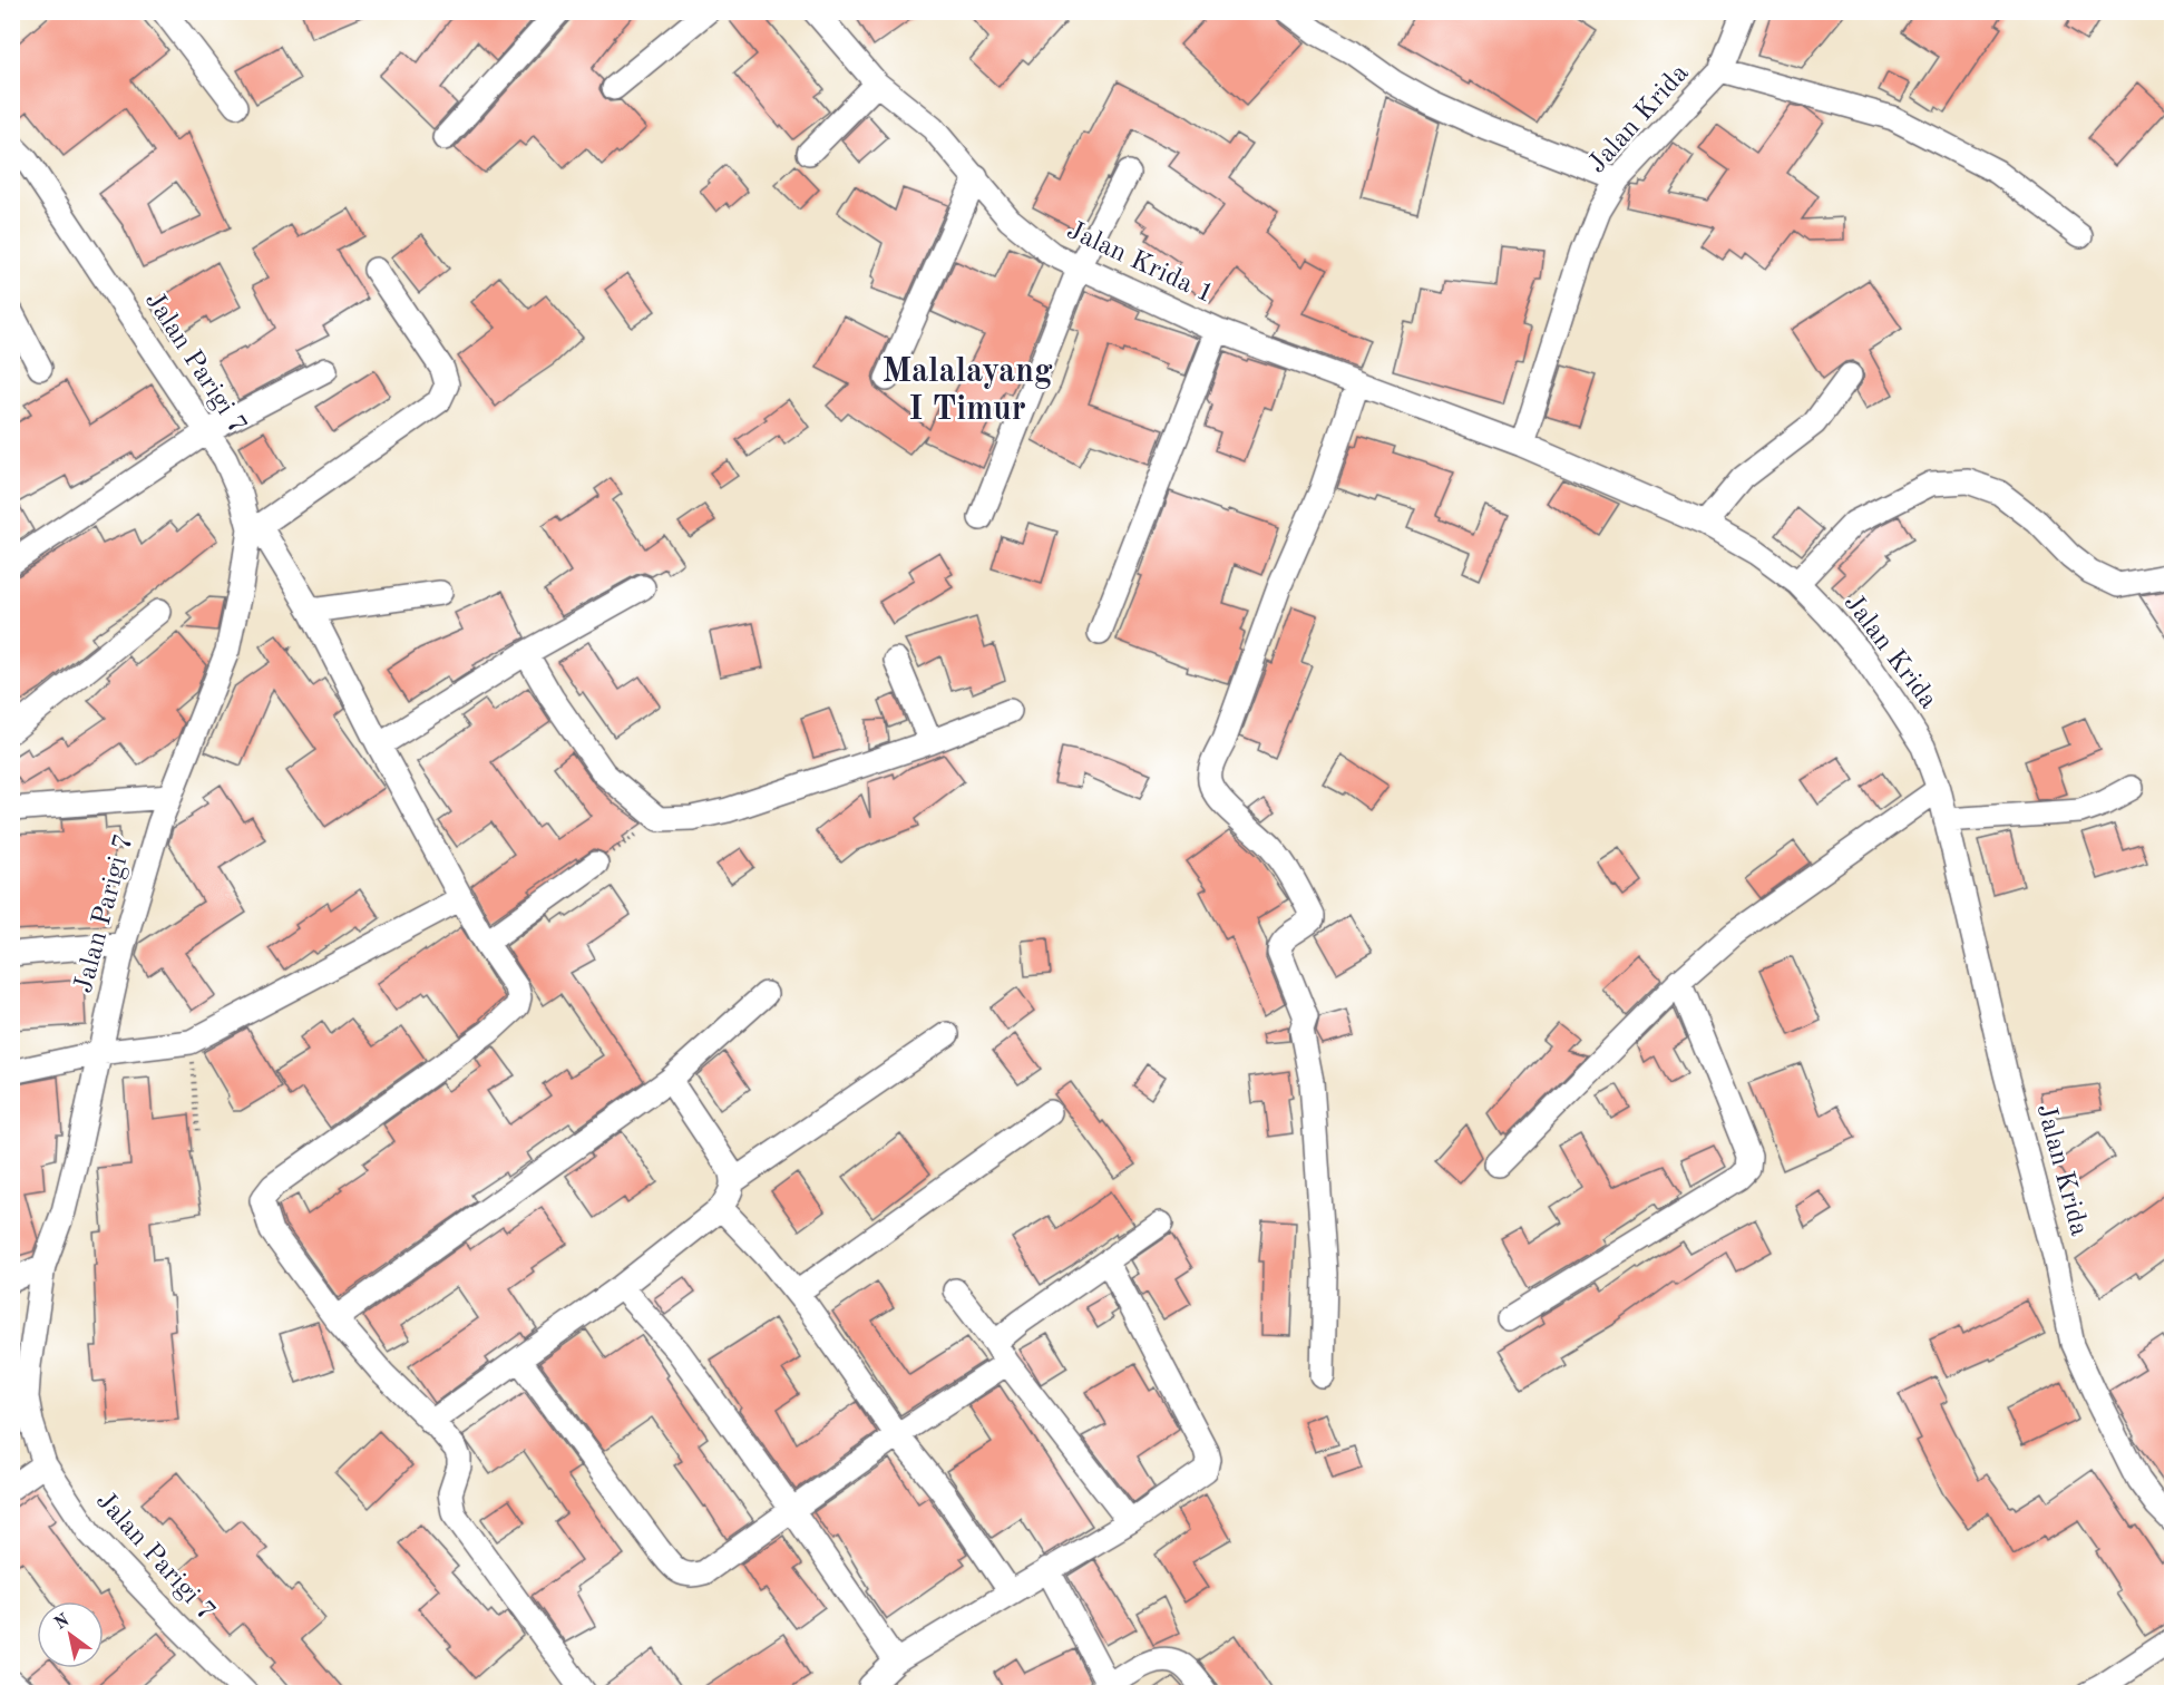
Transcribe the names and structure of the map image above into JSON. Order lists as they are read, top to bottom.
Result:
{
  "streets": {
    "street": ["Jalan Krida", "Jalan Krida 1", "Jalan Parigi 7"]
  },
  "crossings": [
    ["Jalan Krida", "Jalan Krida 1"]
  ],
  "districts": ["Malalayang I Timur"],
  "north": "top left"
}
